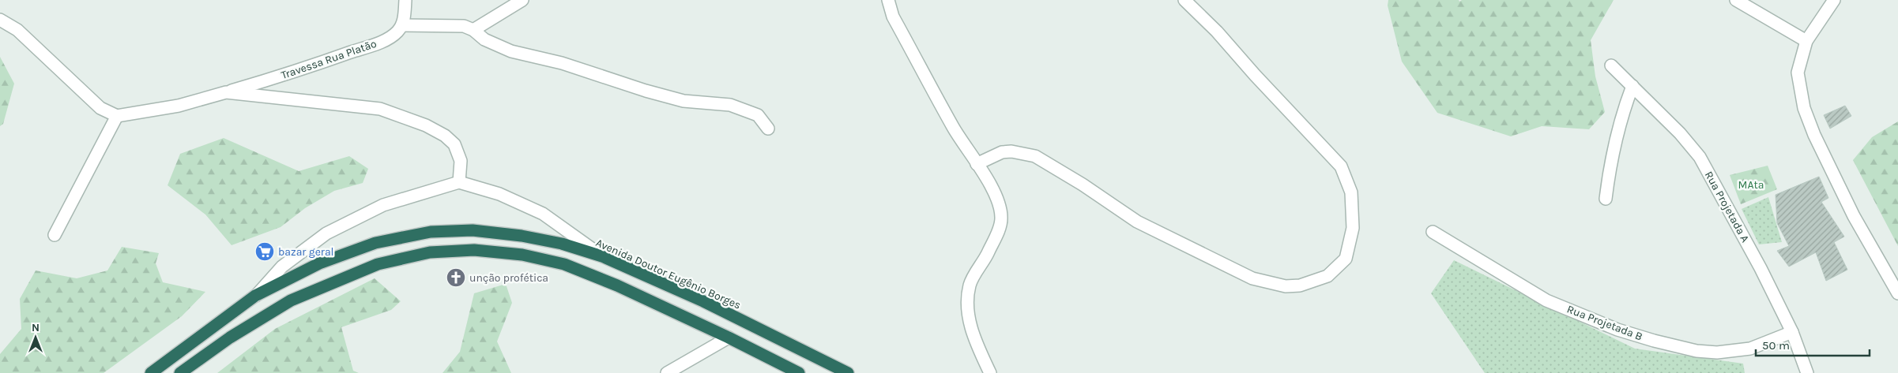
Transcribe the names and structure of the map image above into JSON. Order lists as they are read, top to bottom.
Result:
{
  "streets": {
    "highway": ["Avenida Doutor Eugênio Borges"],
    "street": ["Travessa Rua Platão", "Rua Projetada A", "Rua Projetada B"]
  },
  "crossings": [
    ["Rua Projetada A", "Rua Projetada B"]
  ],
  "parks": ["MAta"],
  "places": {
    "supermarket": ["bazar geral"],
    "church": ["unção profética"]
  },
  "scale_bar": "50 m",
  "north": "top"
}
